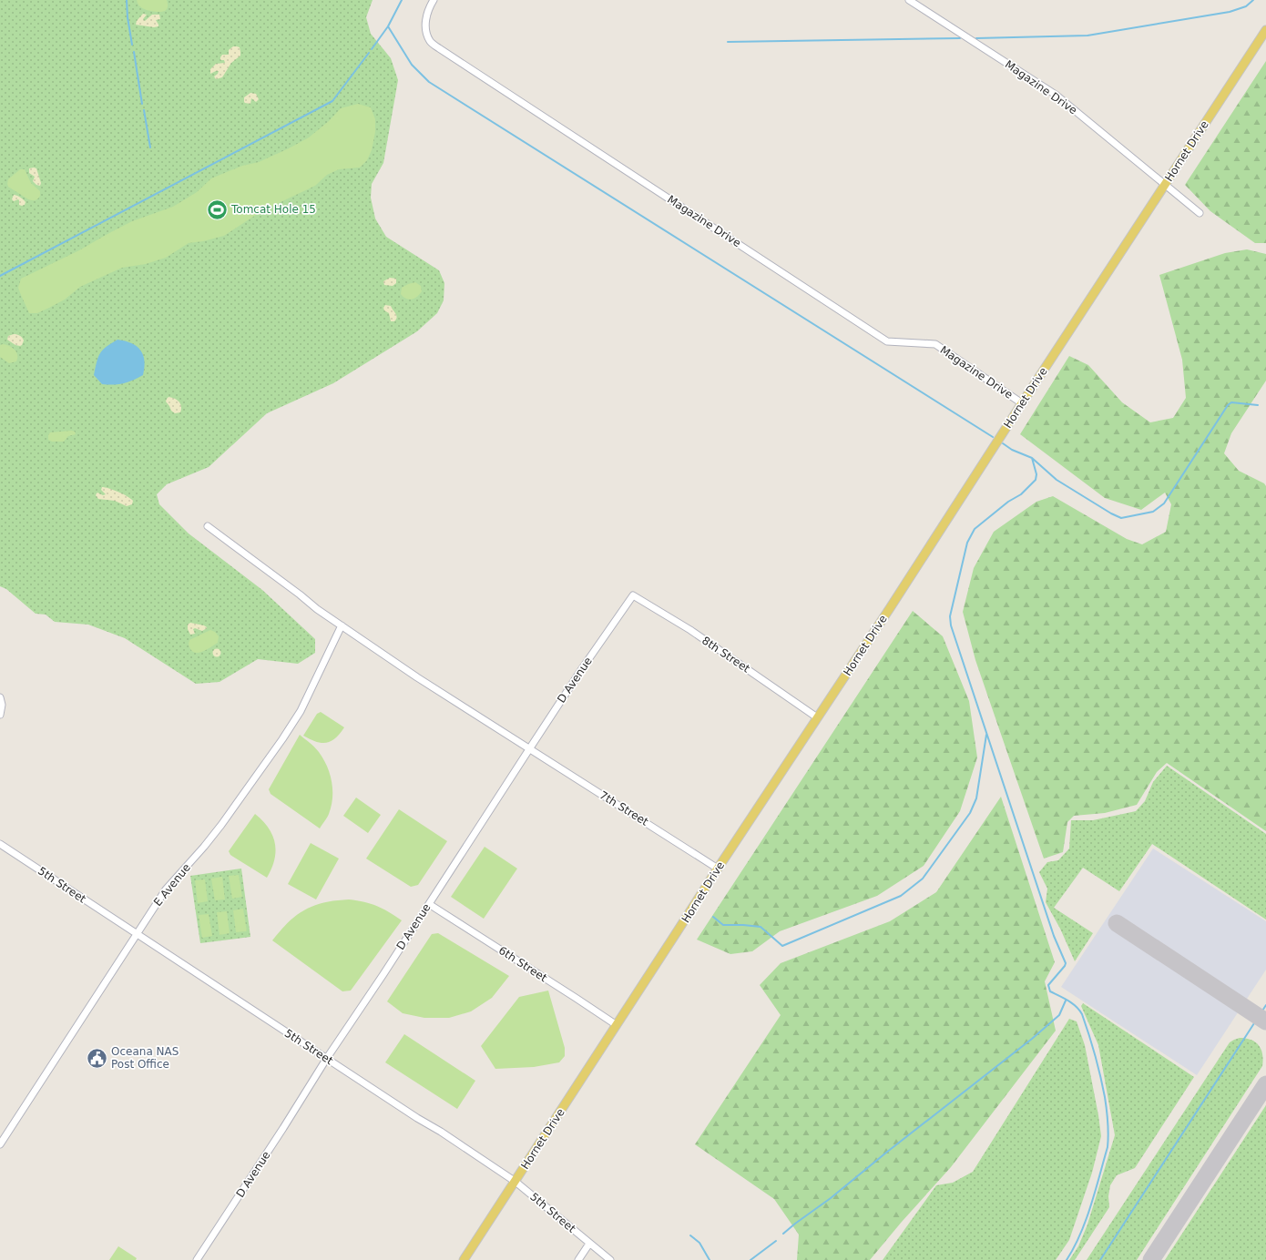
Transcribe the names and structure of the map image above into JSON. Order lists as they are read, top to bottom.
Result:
{
  "streets": {
    "main road": ["Hornet Drive"],
    "street": [
      "Magazine Drive",
      "8th Street",
      "D Avenue",
      "7th Street",
      "5th Street",
      "E Avenue",
      "6th Street"
    ]
  },
  "crossings": [
    ["Magazine Drive", "Hornet Drive"],
    ["Hornet Drive", "8th Street"],
    ["Hornet Drive", "7th Street"],
    ["Hornet Drive", "5th Street"],
    ["Hornet Drive", "6th Street"],
    ["8th Street", "D Avenue"],
    ["D Avenue", "7th Street"],
    ["D Avenue", "5th Street"],
    ["D Avenue", "6th Street"],
    ["7th Street", "E Avenue"],
    ["5th Street", "E Avenue"]
  ],
  "places": {
    "sports": ["Tomcat Hole 15"],
    "public building": ["Oceana NAS Post Office"]
  }
}
